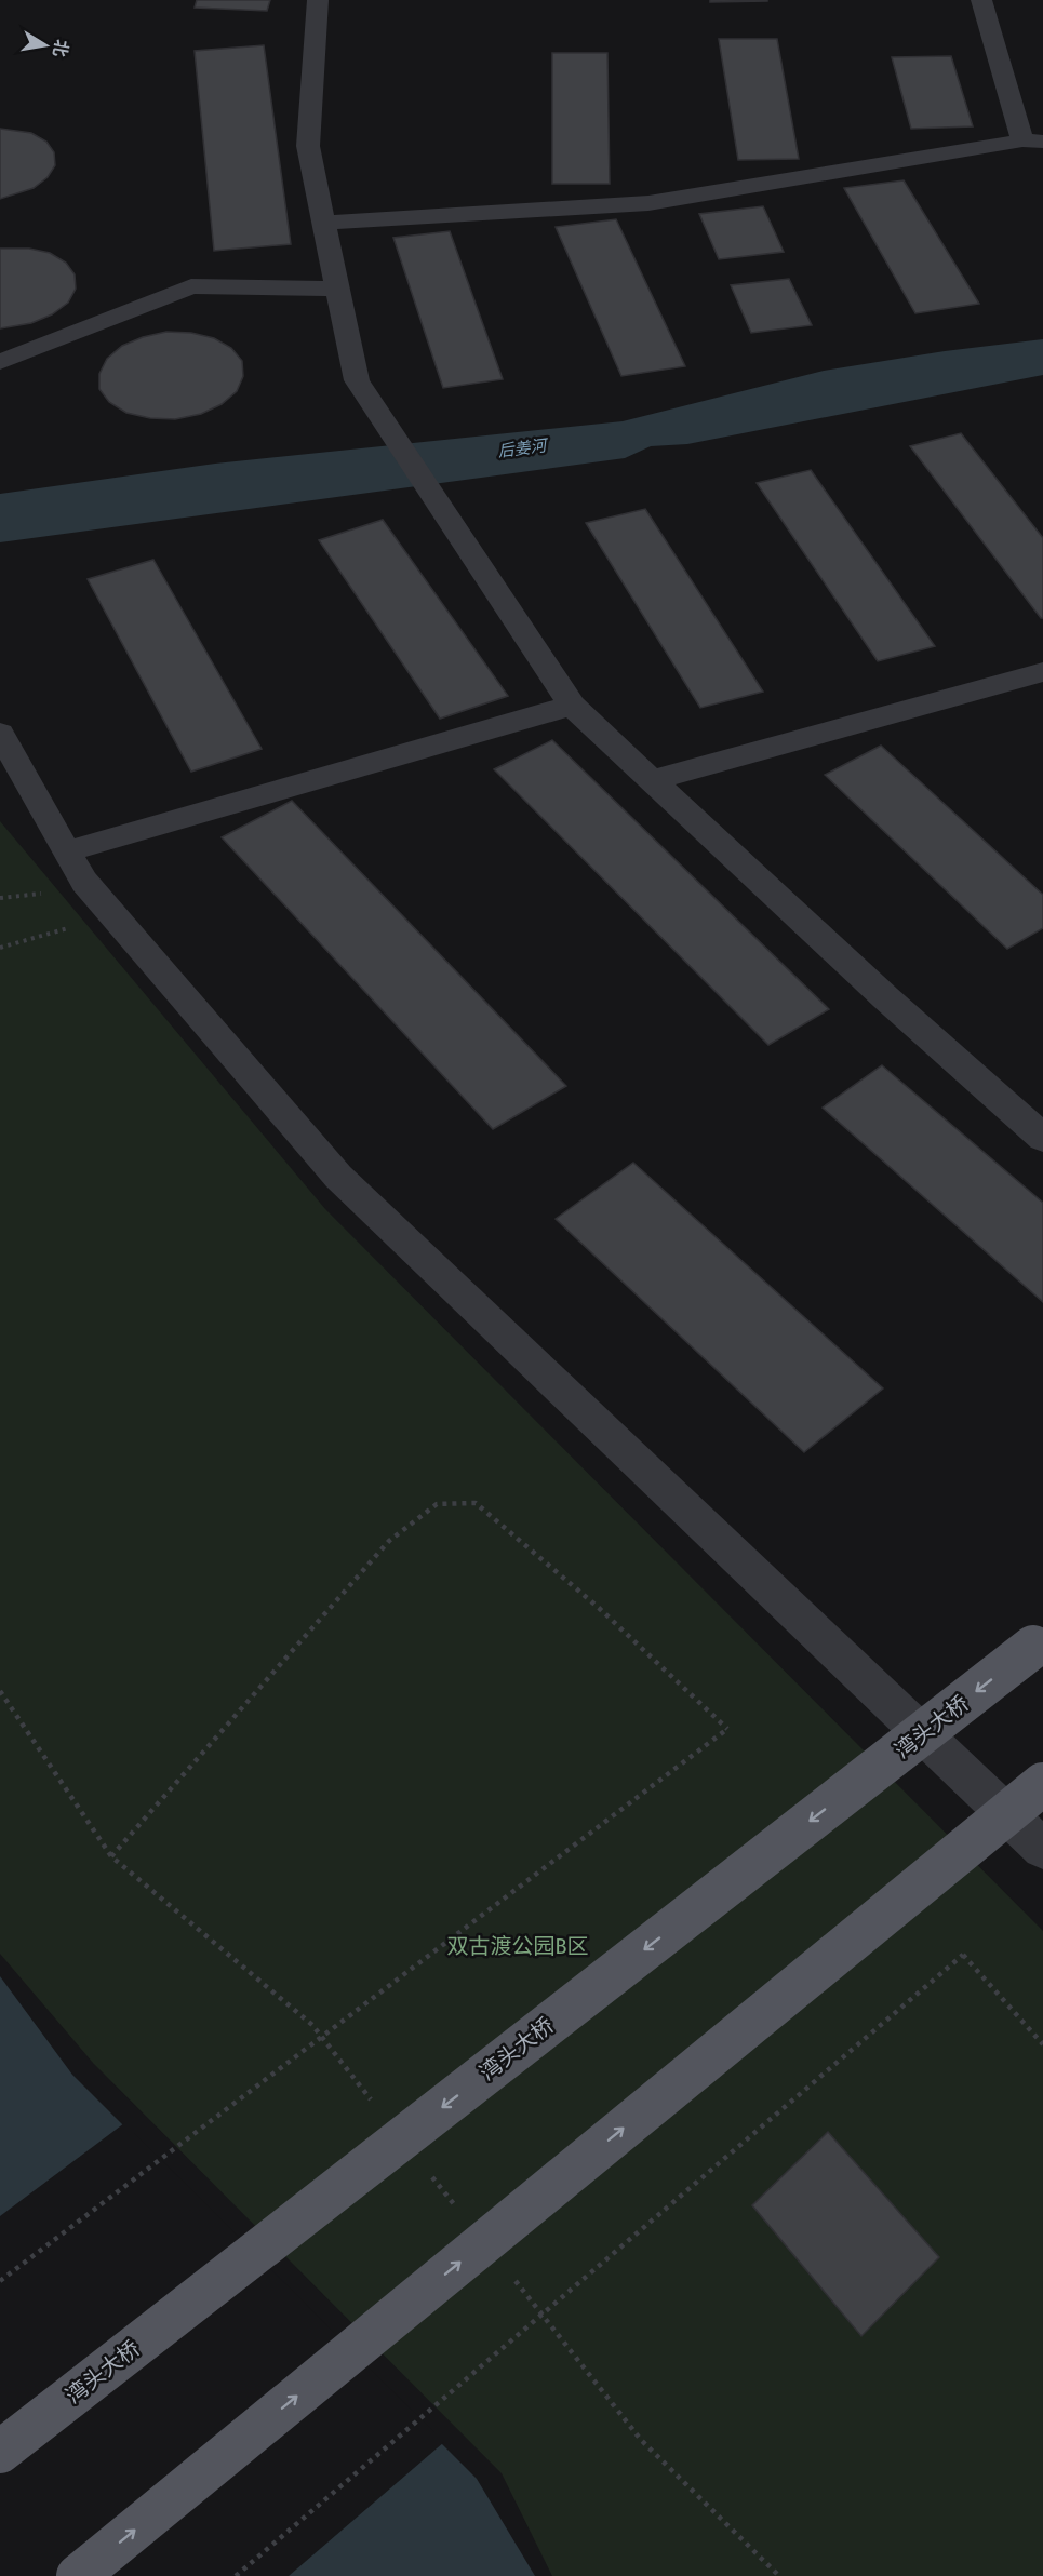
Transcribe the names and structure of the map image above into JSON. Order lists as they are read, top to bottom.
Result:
{
  "streets": {
    "main road": ["湾头大桥"]
  },
  "water": ["后姜河"],
  "parks": ["双古渡公园B区"],
  "north": "right"
}
